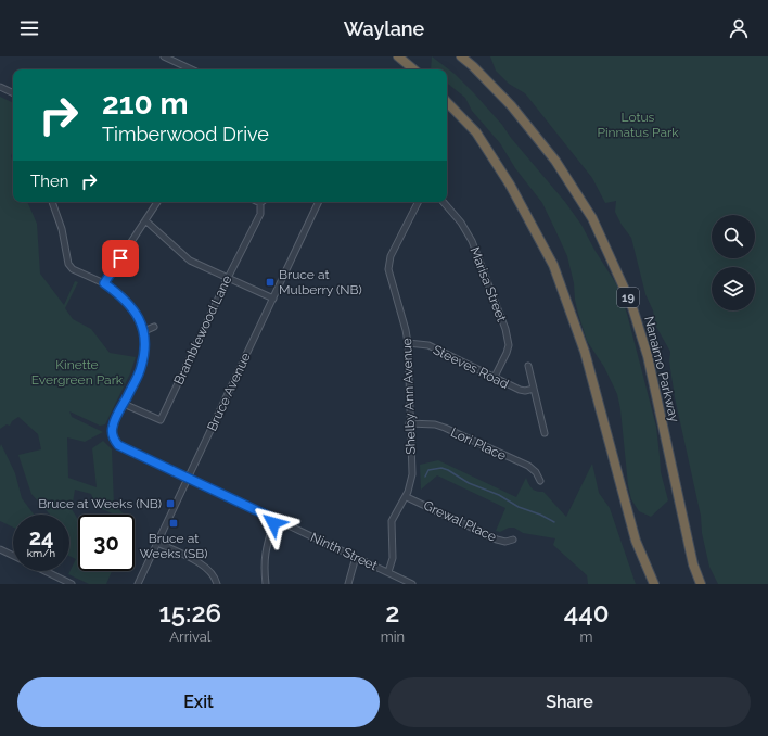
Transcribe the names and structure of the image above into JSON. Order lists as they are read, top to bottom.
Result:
{
  "streets": {
    "highway": ["19", "Nanaimo Parkway"],
    "street": [
      "Marisa Street",
      "Bramblewood Lane",
      "Steeves Road",
      "Bruce Avenue",
      "Shelby Ann Avenue",
      "Lori Place",
      "Grewal Place",
      "Ninth Street"
    ]
  },
  "crossings": [
    ["Marisa Street", "Steeves Road"],
    ["Bramblewood Lane", "Ninth Street"],
    ["Steeves Road", "Shelby Ann Avenue"],
    ["Bruce Avenue", "Ninth Street"],
    ["Shelby Ann Avenue", "Lori Place"],
    ["Shelby Ann Avenue", "Grewal Place"],
    ["Shelby Ann Avenue", "Ninth Street"]
  ],
  "parks": ["Lotus Pinnatus Park", "Kinette Evergreen Park"],
  "places": {
    "transit": ["Bruce at Mulberry (NB)", "Bruce at Weeks (NB)", "Bruce at Weeks (SB)"]
  },
  "page": {
    "header": "Waylane",
    "turn": ["210 m", "Timberwood Drive"],
    "then": "Then",
    "speed": "24 km/h",
    "limit": "30",
    "eta": [
      "15:26",
      "Arrival",
      "2",
      "min",
      "440",
      "m"
    ],
    "buttons": ["Exit", "Share"]
  }
}
